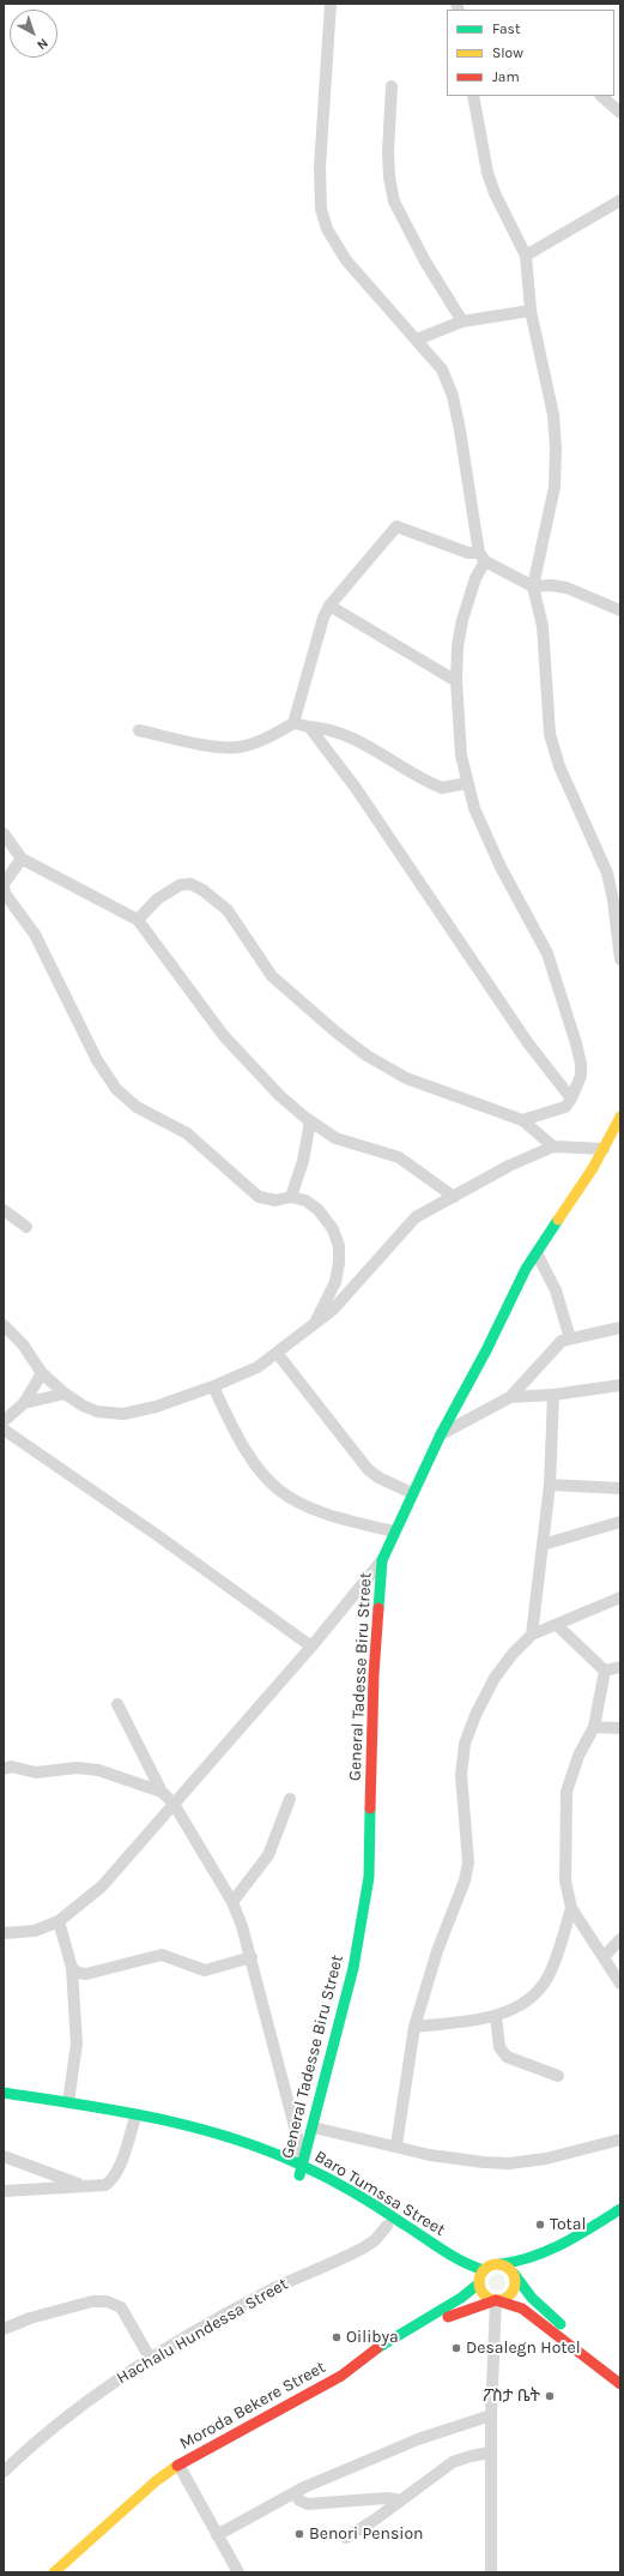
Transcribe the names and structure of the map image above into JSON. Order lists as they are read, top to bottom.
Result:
{
  "streets": {
    "main road": ["General Tadesse Biru Street", "Baro Tumssa Street", "Moroda Bekere Street"],
    "street": ["Hachalu Hundessa Street"]
  },
  "crossings": [
    ["General Tadesse Biru Street", "Baro Tumssa Street"],
    ["Baro Tumssa Street", "Hachalu Hundessa Street"],
    ["Baro Tumssa Street", "Moroda Bekere Street"]
  ],
  "places": [
    "Total",
    "Oilibya",
    "Desalegn Hotel",
    "ፖስታ ቤት",
    "Benori Pension"
  ],
  "legend": ["Fast", "Slow", "Jam"],
  "north": "bottom right"
}
